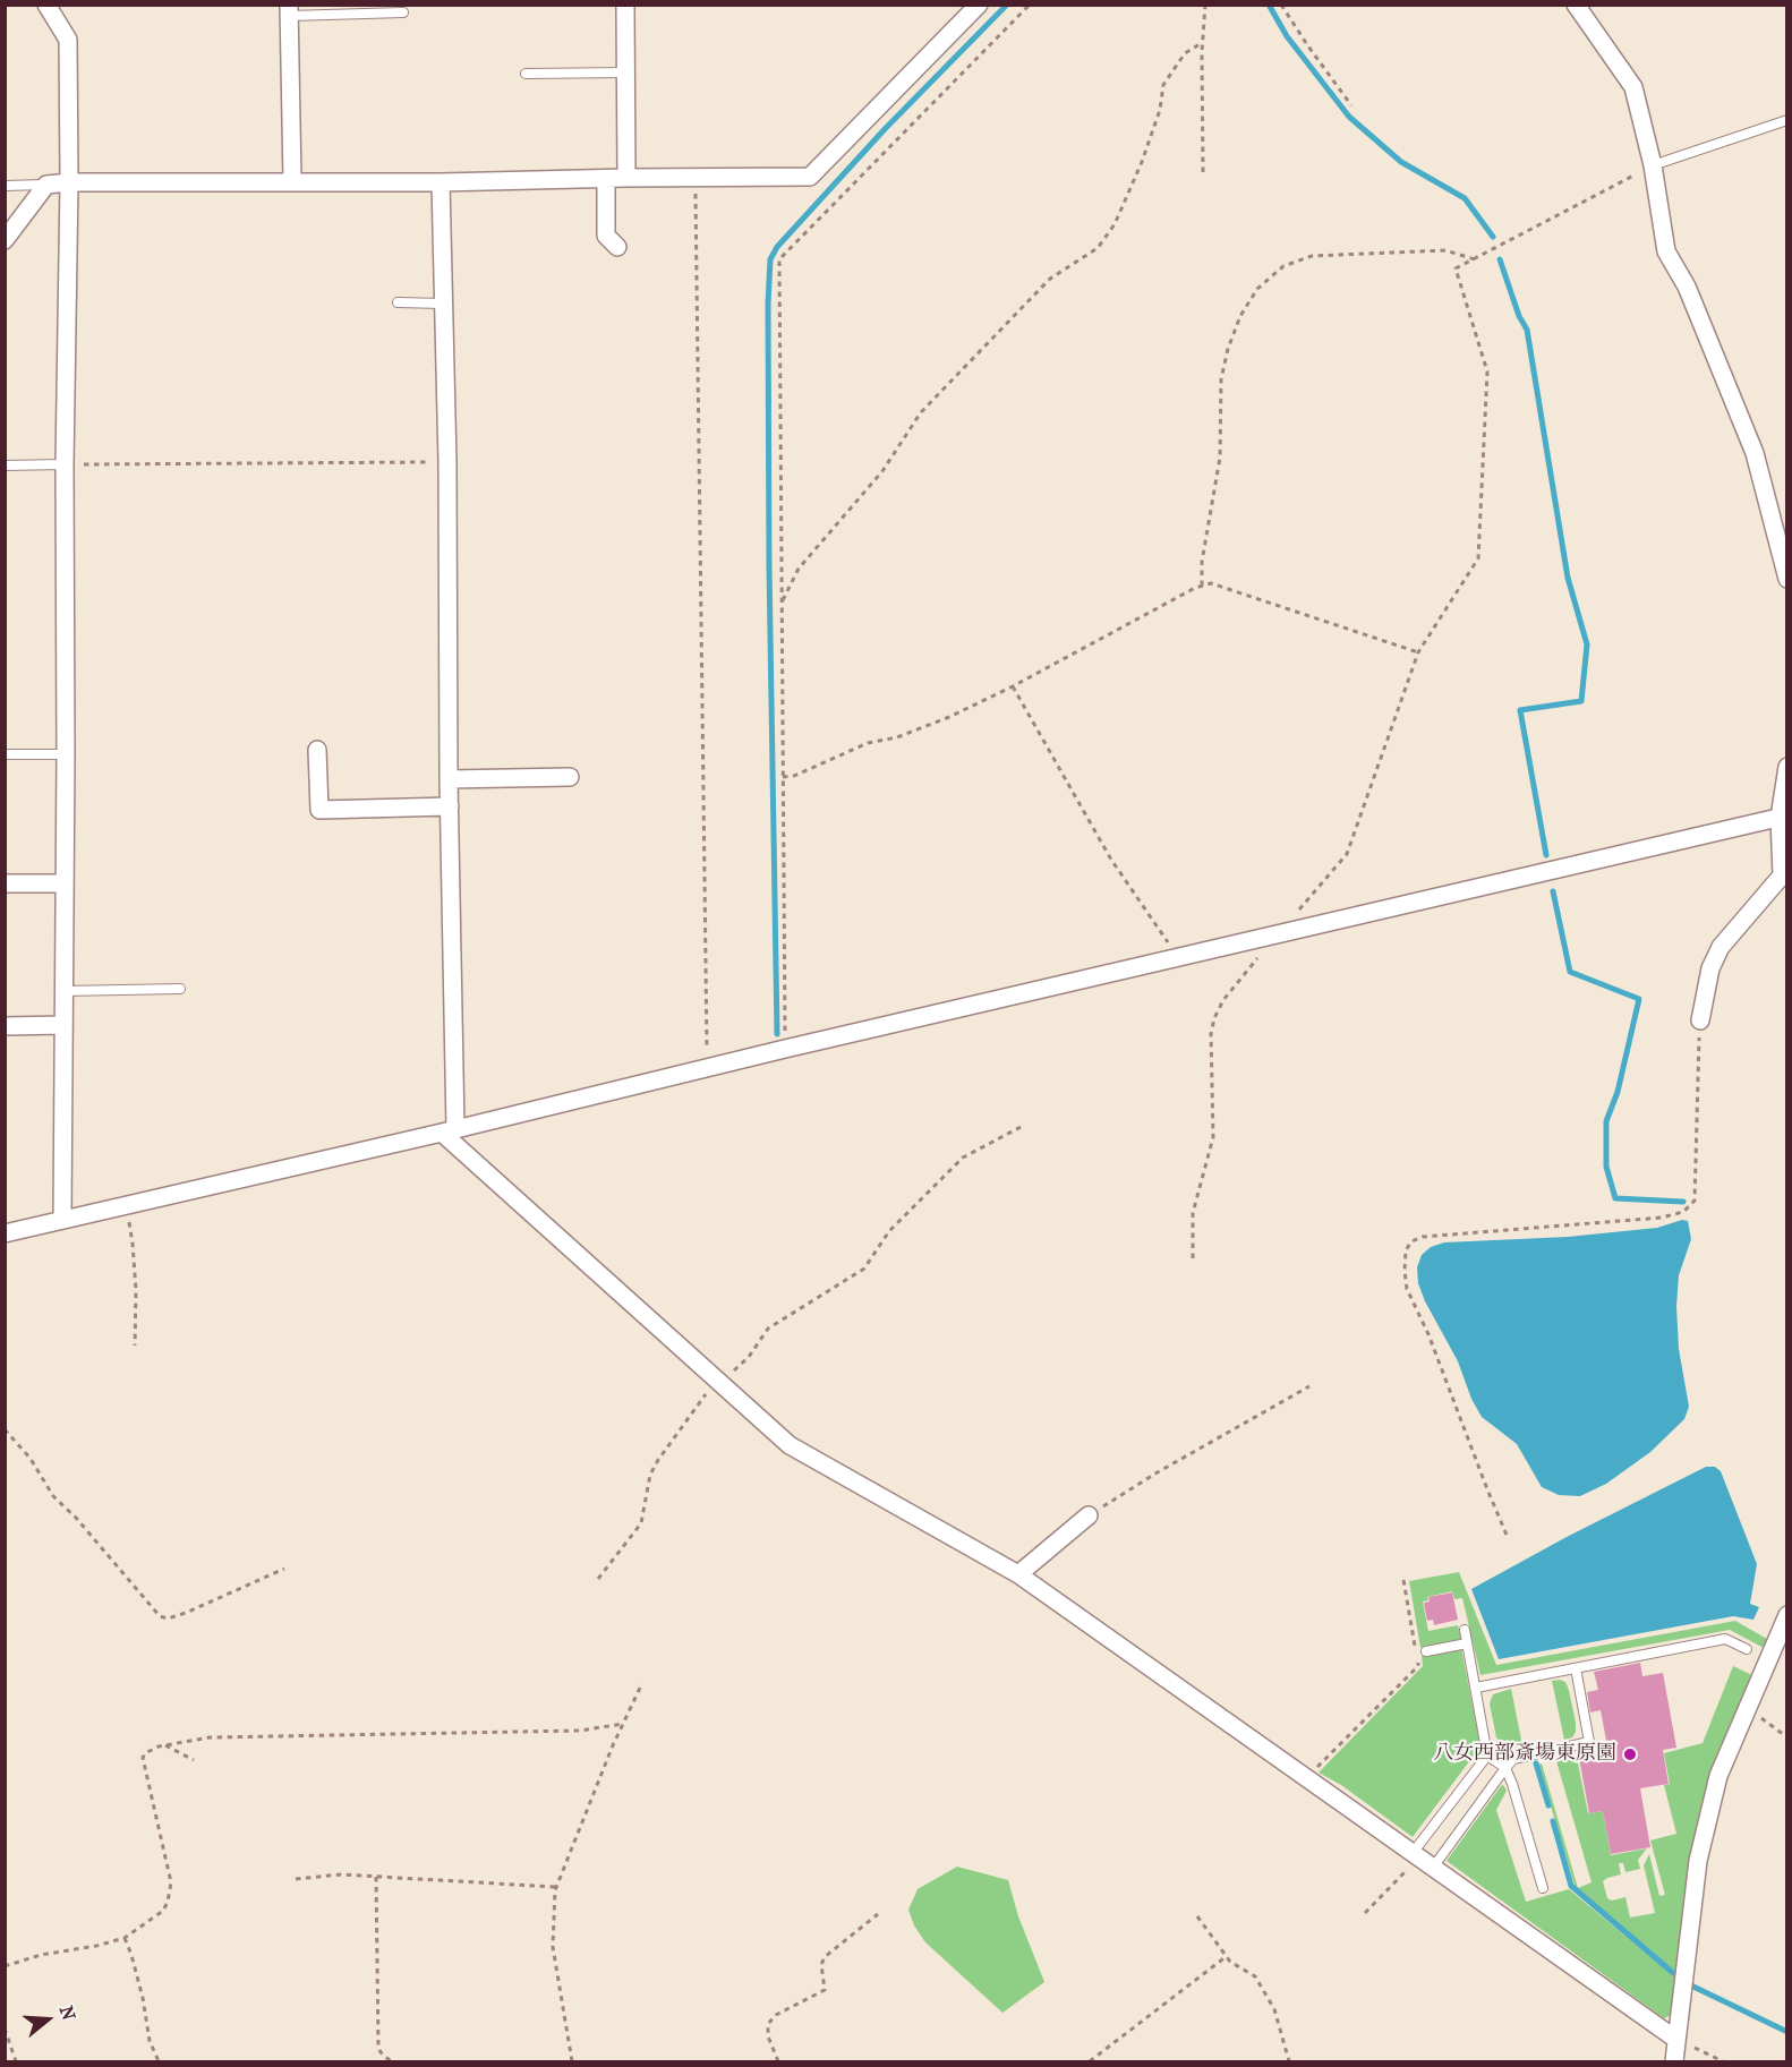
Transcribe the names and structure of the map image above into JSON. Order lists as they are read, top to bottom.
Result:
{
  "places": ["八女西部斎場東原園"],
  "north": "right"
}
